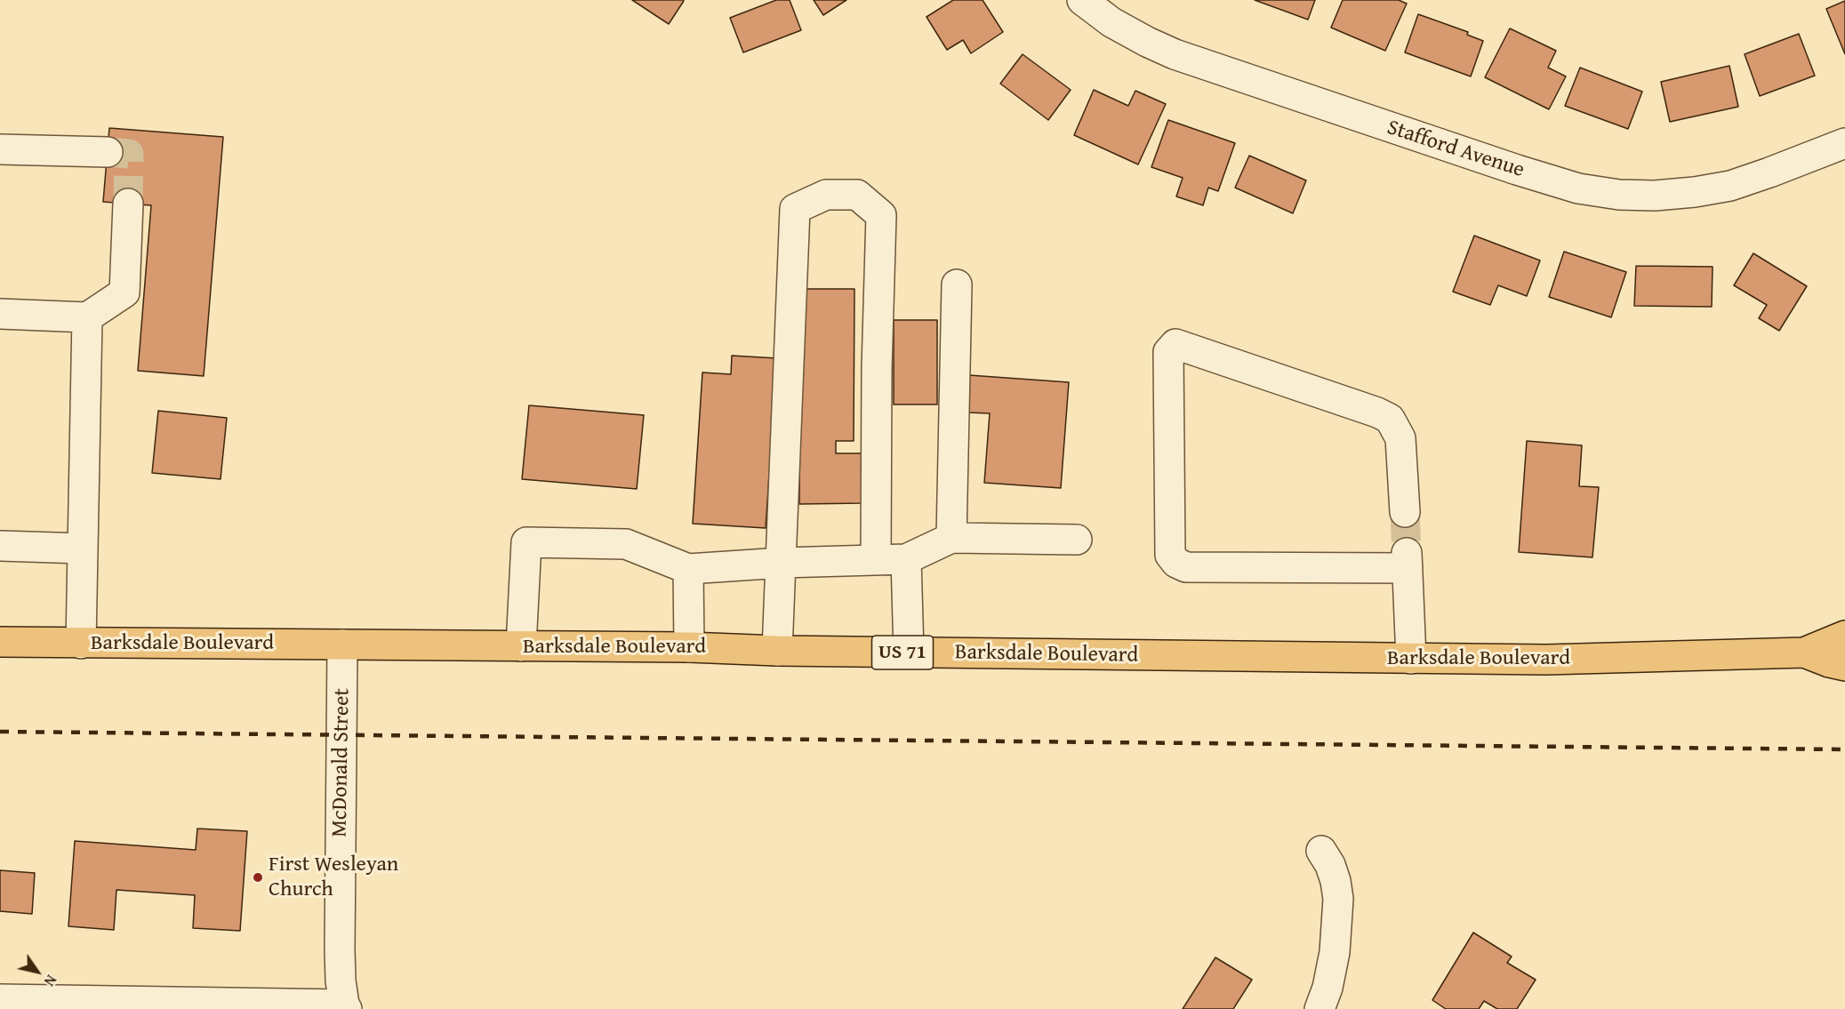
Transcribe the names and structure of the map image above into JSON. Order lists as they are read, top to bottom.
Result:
{
  "streets": {
    "main road": ["Barksdale Boulevard", "US 71"],
    "street": ["Stafford Avenue", "McDonald Street"]
  },
  "crossings": [
    ["Barksdale Boulevard", "McDonald Street"]
  ],
  "places": ["First Wesleyan Church"],
  "north": "bottom right"
}
